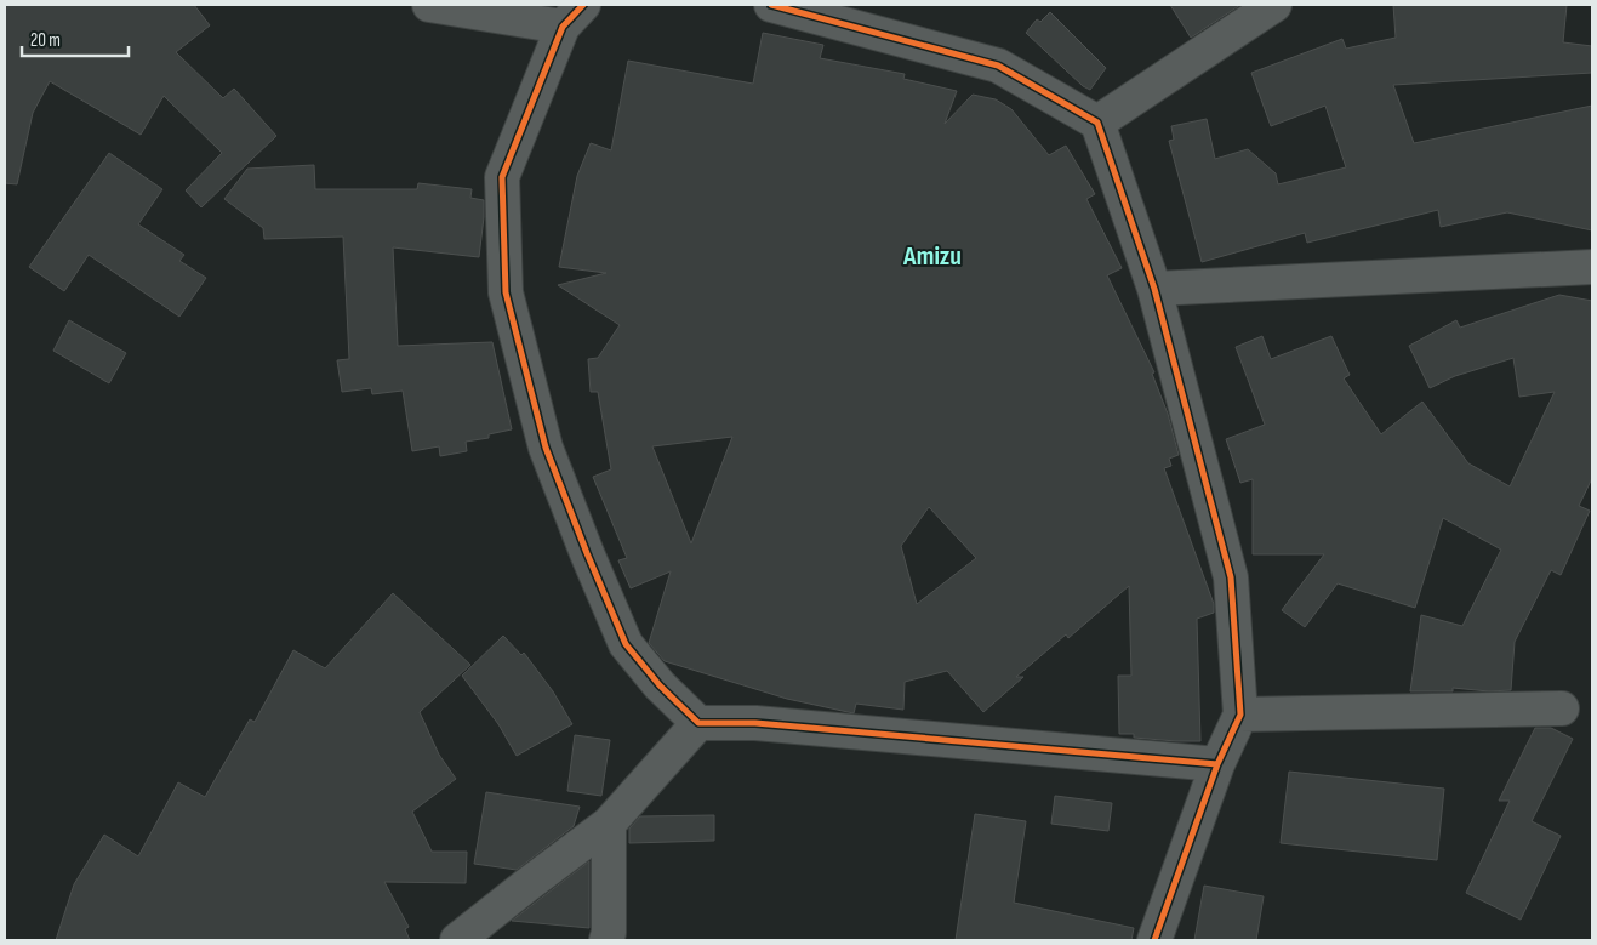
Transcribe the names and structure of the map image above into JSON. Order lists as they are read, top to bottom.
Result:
{
  "districts": ["Amizu"],
  "scale_bar": "20 m"
}
